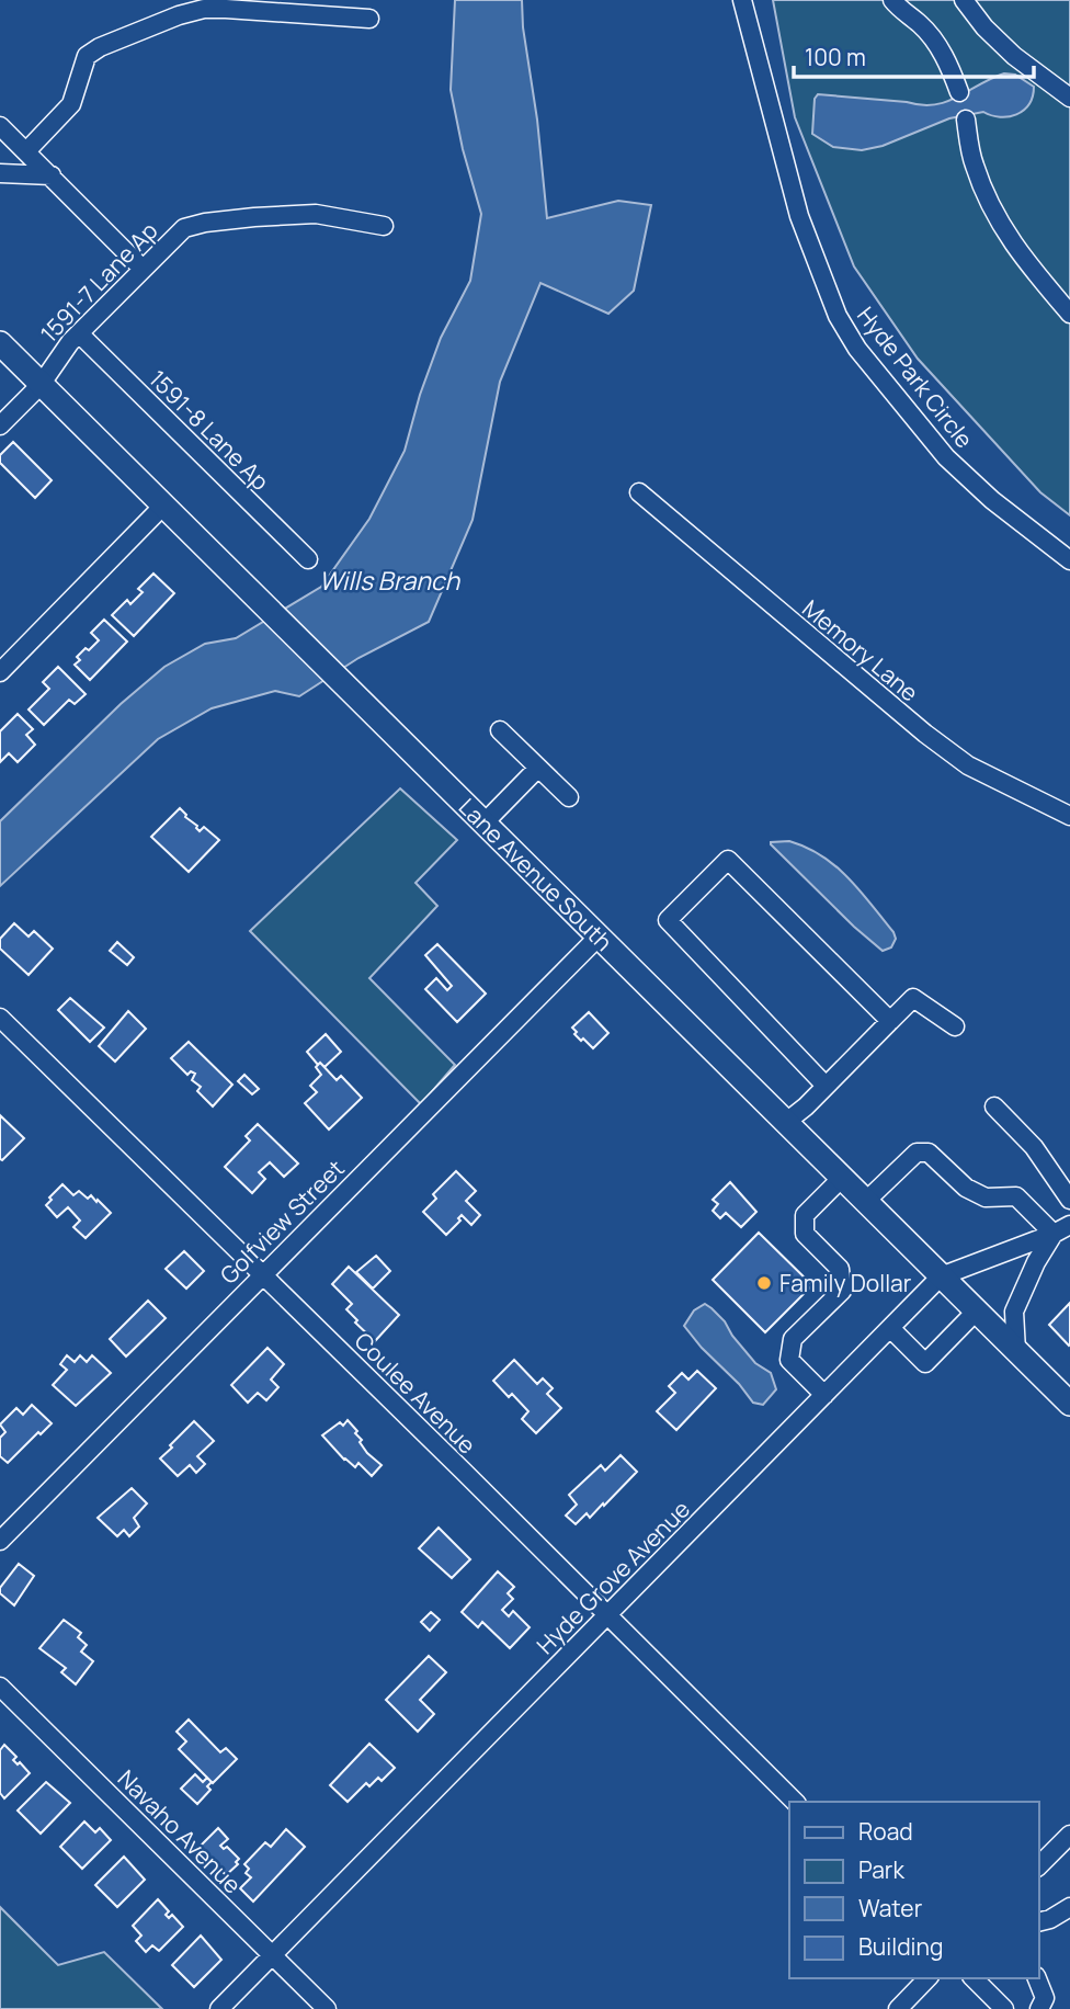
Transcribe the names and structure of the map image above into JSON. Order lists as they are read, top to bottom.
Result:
{
  "streets": {
    "main road": ["Lane Avenue South"],
    "street": [
      "1591-7 Lane Ap",
      "Hyde Park Circle",
      "1591-8 Lane Ap",
      "Memory Lane",
      "Golfview Street",
      "Coulee Avenue",
      "Hyde Grove Avenue",
      "Navaho Avenue"
    ]
  },
  "crossings": [
    ["1591-7 Lane Ap", "1591-8 Lane Ap"],
    ["1591-7 Lane Ap", "Lane Avenue South"],
    ["Lane Avenue South", "Golfview Street"],
    ["Lane Avenue South", "Hyde Grove Avenue"],
    ["Golfview Street", "Coulee Avenue"],
    ["Coulee Avenue", "Hyde Grove Avenue"],
    ["Hyde Grove Avenue", "Navaho Avenue"]
  ],
  "water": ["Wills Branch"],
  "places": ["Family Dollar"],
  "legend": [
    "Road",
    "Park",
    "Water",
    "Building"
  ],
  "scale_bar": "100 m"
}
